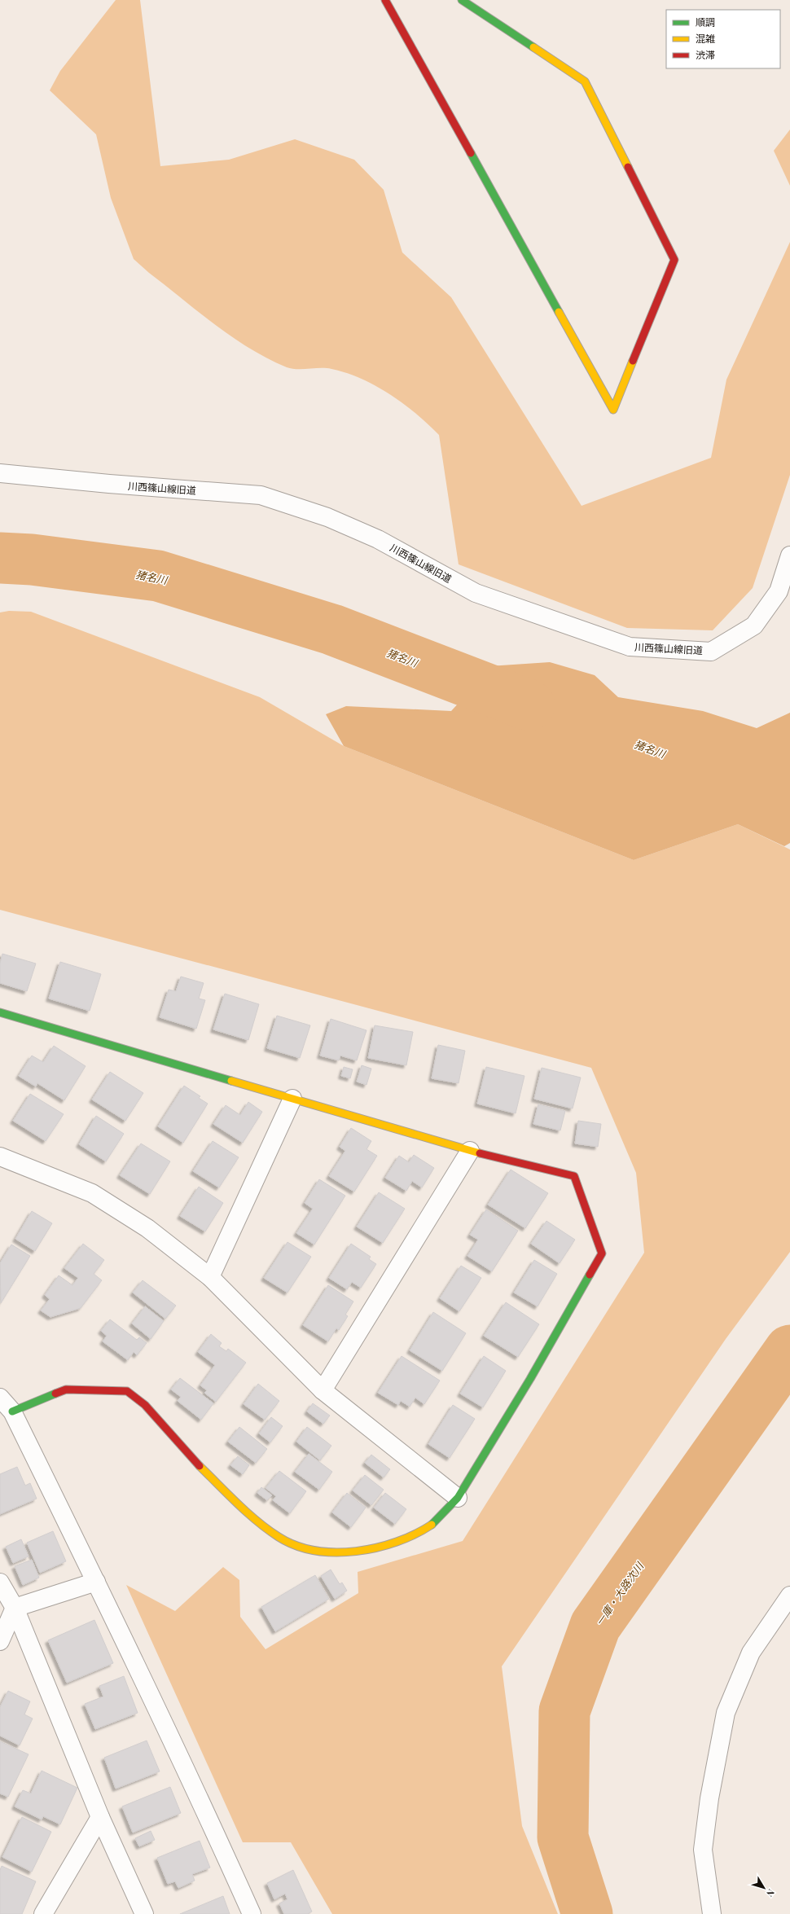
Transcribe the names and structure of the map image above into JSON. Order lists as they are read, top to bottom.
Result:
{
  "streets": {
    "street": ["川西篠山線旧道"]
  },
  "water": ["猪名川", "一庫・大路次川"],
  "legend": ["順調", "混雑", "渋滞"],
  "north": "bottom right"
}
